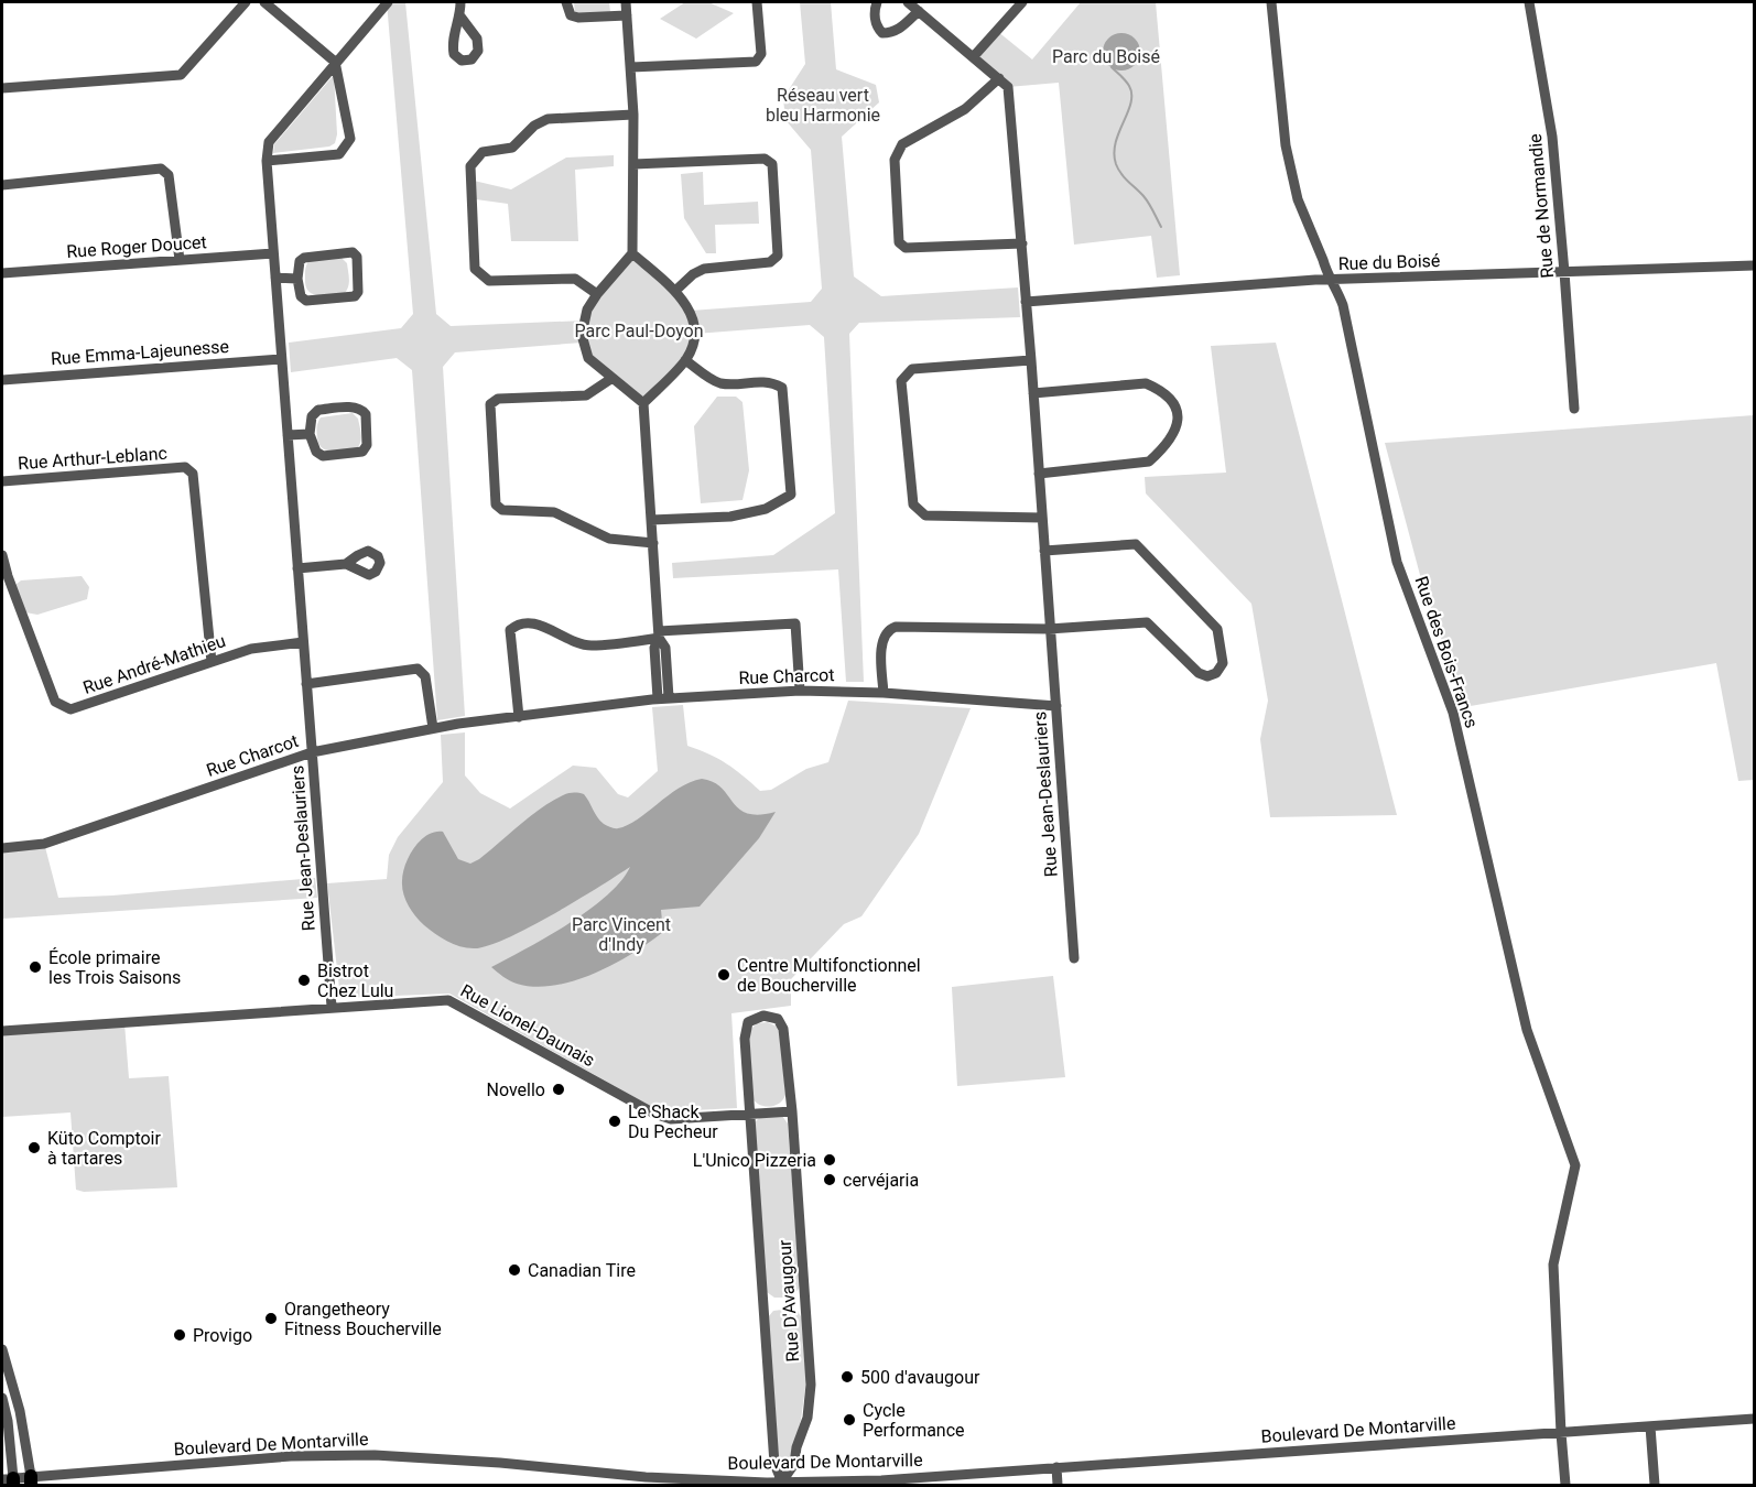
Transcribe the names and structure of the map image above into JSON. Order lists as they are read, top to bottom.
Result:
{
  "streets": {
    "street": [
      "Rue de Normandie",
      "Rue Roger Doucet",
      "Rue du Boisé",
      "Rue Emma-Lajeunesse",
      "Rue Arthur-Leblanc",
      "Rue des Bois-Francs",
      "Rue André-Mathieu",
      "Rue Charcot",
      "Rue Jean-Deslauriers",
      "Rue Lionel-Daunais",
      "Rue D'Avaugour",
      "Boulevard De Montarville"
    ]
  },
  "crossings": [
    ["Rue de Normandie", "Rue du Boisé"],
    ["Rue Roger Doucet", "Rue Jean-Deslauriers"],
    ["Rue du Boisé", "Rue des Bois-Francs"],
    ["Rue du Boisé", "Rue Jean-Deslauriers"],
    ["Rue Emma-Lajeunesse", "Rue Jean-Deslauriers"],
    ["Rue Arthur-Leblanc", "Rue André-Mathieu"],
    ["Rue des Bois-Francs", "Boulevard De Montarville"],
    ["Rue André-Mathieu", "Rue Jean-Deslauriers"],
    ["Rue Charcot", "Rue Jean-Deslauriers"],
    ["Rue Jean-Deslauriers", "Rue Lionel-Daunais"],
    ["Rue Lionel-Daunais", "Rue D'Avaugour"],
    ["Rue D'Avaugour", "Boulevard De Montarville"]
  ],
  "parks": [
    "Parc du Boisé",
    "Réseau vert bleu Harmonie",
    "Parc Paul-Doyon",
    "Parc Vincent d'Indy"
  ],
  "places": [
    "École primaire les Trois Saisons",
    "Centre Multifonctionnel de Boucherville",
    "Bistrot Chez Lulu",
    "Novello",
    "Le Shack Du Pecheur",
    "Küto Comptoir à tartares",
    "L'Unico Pizzeria",
    "cervéjaria",
    "Canadian Tire",
    "Orangetheory Fitness Boucherville",
    "Provigo",
    "500 d'avaugour",
    "Cycle Performance"
  ]
}
